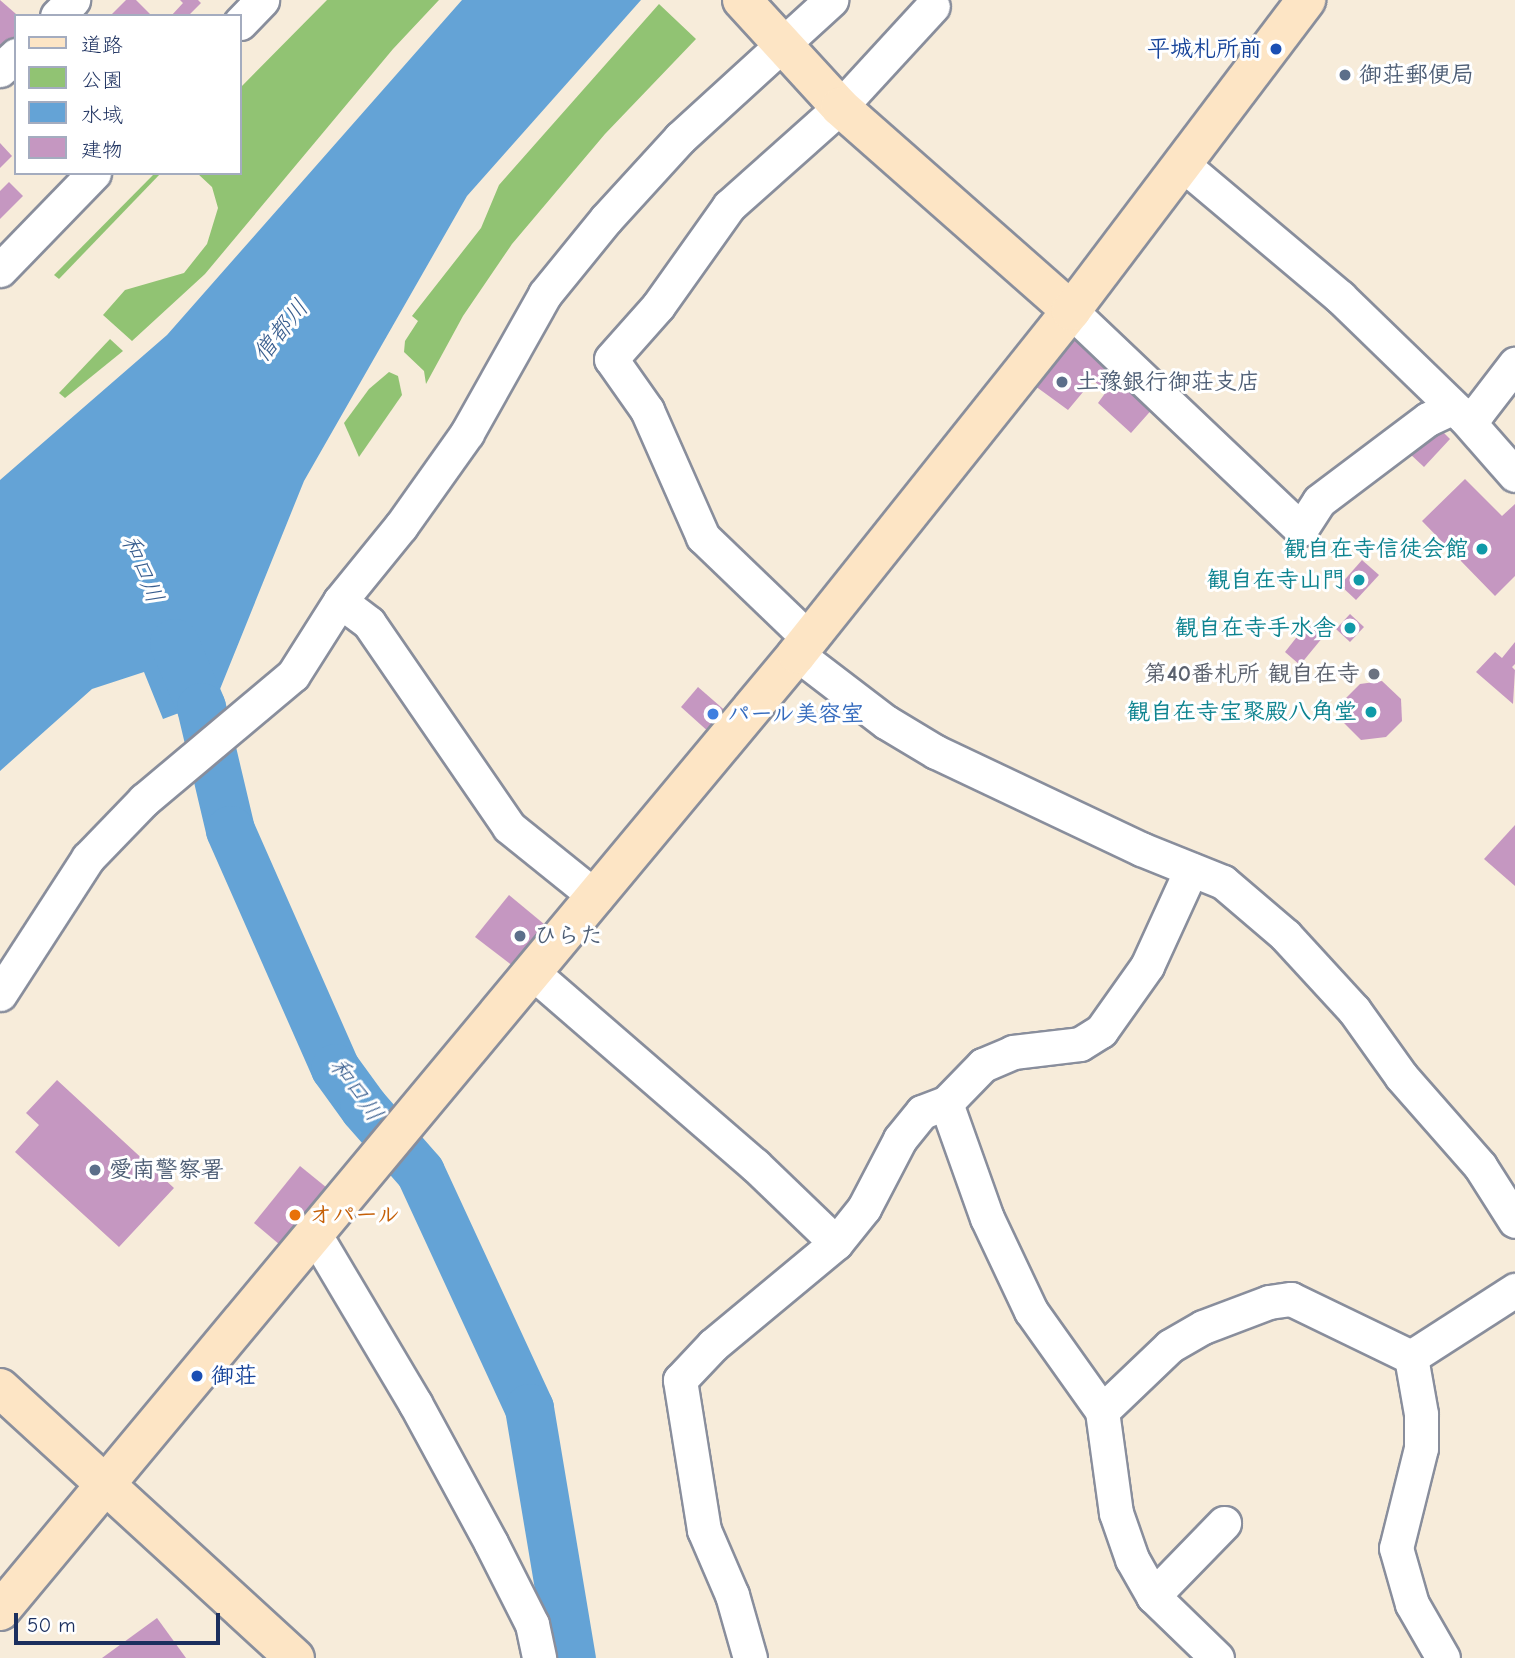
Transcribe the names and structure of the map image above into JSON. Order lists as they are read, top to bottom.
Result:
{
  "water": ["僧都川", "和口川"],
  "places": [
    "平城札所前",
    "御荘郵便局",
    "土豫銀行御荘支店",
    "観自在寺信徒会館",
    "観自在寺山門",
    "観自在寺手水舎",
    "第40番札所 観自在寺",
    "観自在寺宝聚殿八角堂",
    "パール美容室",
    "ひらた",
    "愛南警察署",
    "オパール",
    "御荘"
  ],
  "legend": [
    "道路",
    "公園",
    "水域",
    "建物"
  ],
  "scale_bar": "50 m"
}
